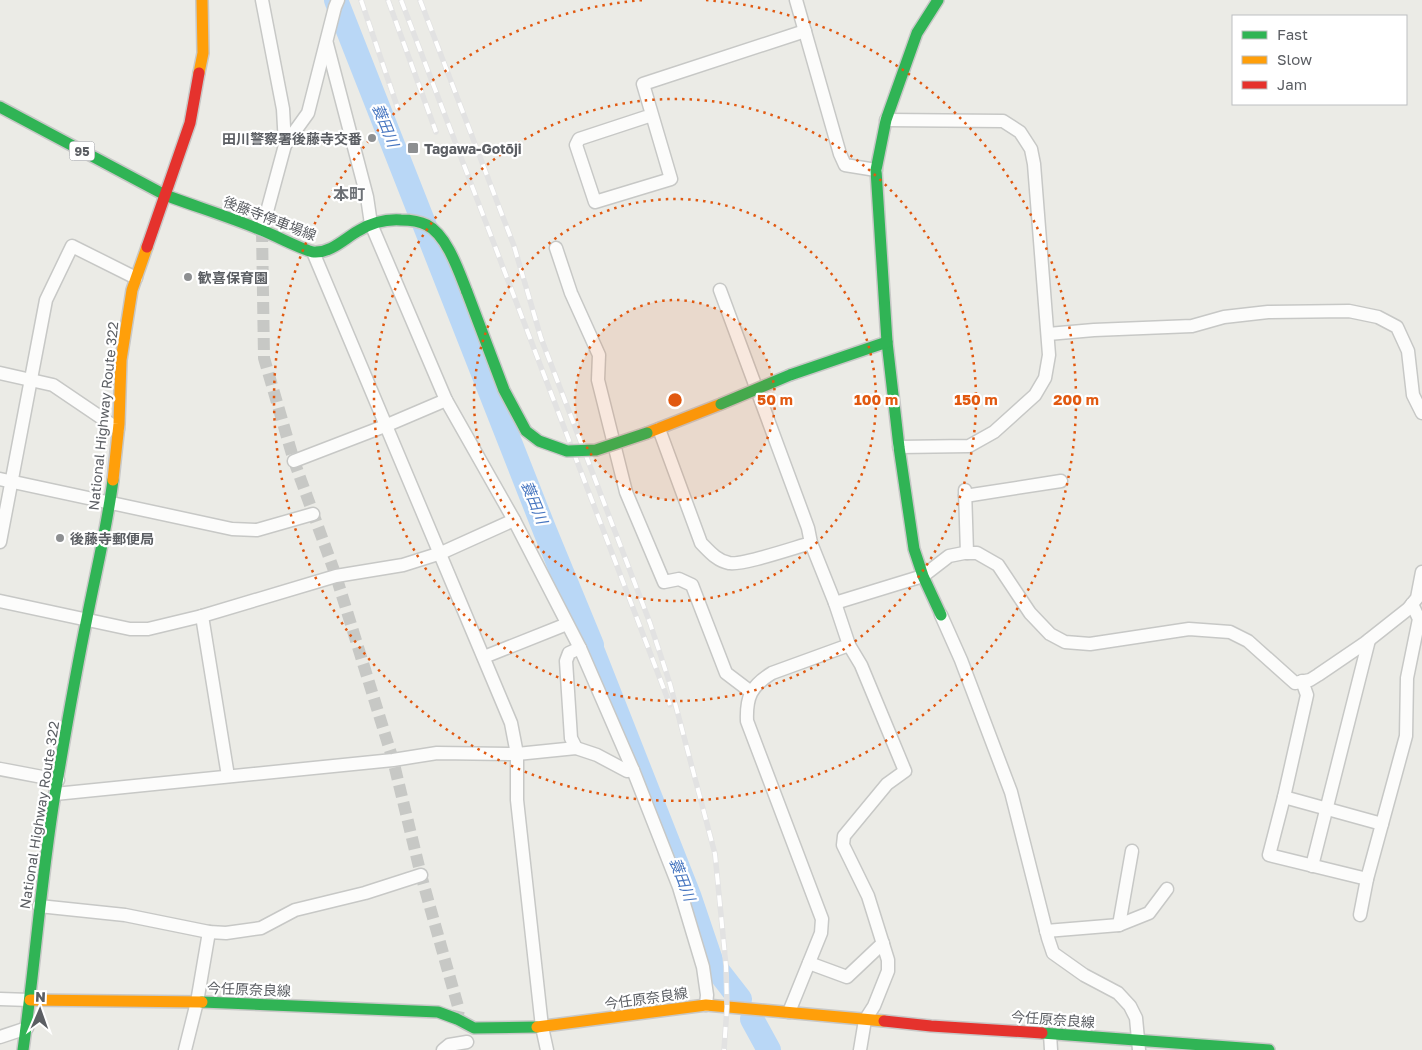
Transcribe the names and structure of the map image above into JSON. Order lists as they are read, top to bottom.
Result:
{
  "streets": {
    "main road": [
      "95",
      "後藤寺停車場線",
      "National Highway Route 322",
      "今任原奈良線"
    ]
  },
  "crossings": [
    ["95", "後藤寺停車場線"],
    ["95", "National Highway Route 322"],
    ["後藤寺停車場線", "National Highway Route 322"],
    ["National Highway Route 322", "今任原奈良線"]
  ],
  "districts": ["本町"],
  "water": ["蓑田川"],
  "places": {
    "other": ["田川警察署後藤寺交番", "歓喜保育園", "後藤寺郵便局"],
    "transit": ["Tagawa-Gotōji"]
  },
  "legend": ["Fast", "Slow", "Jam"],
  "north": "top",
  "rings": [
    "50 m",
    "100 m",
    "150 m",
    "200 m"
  ]
}
